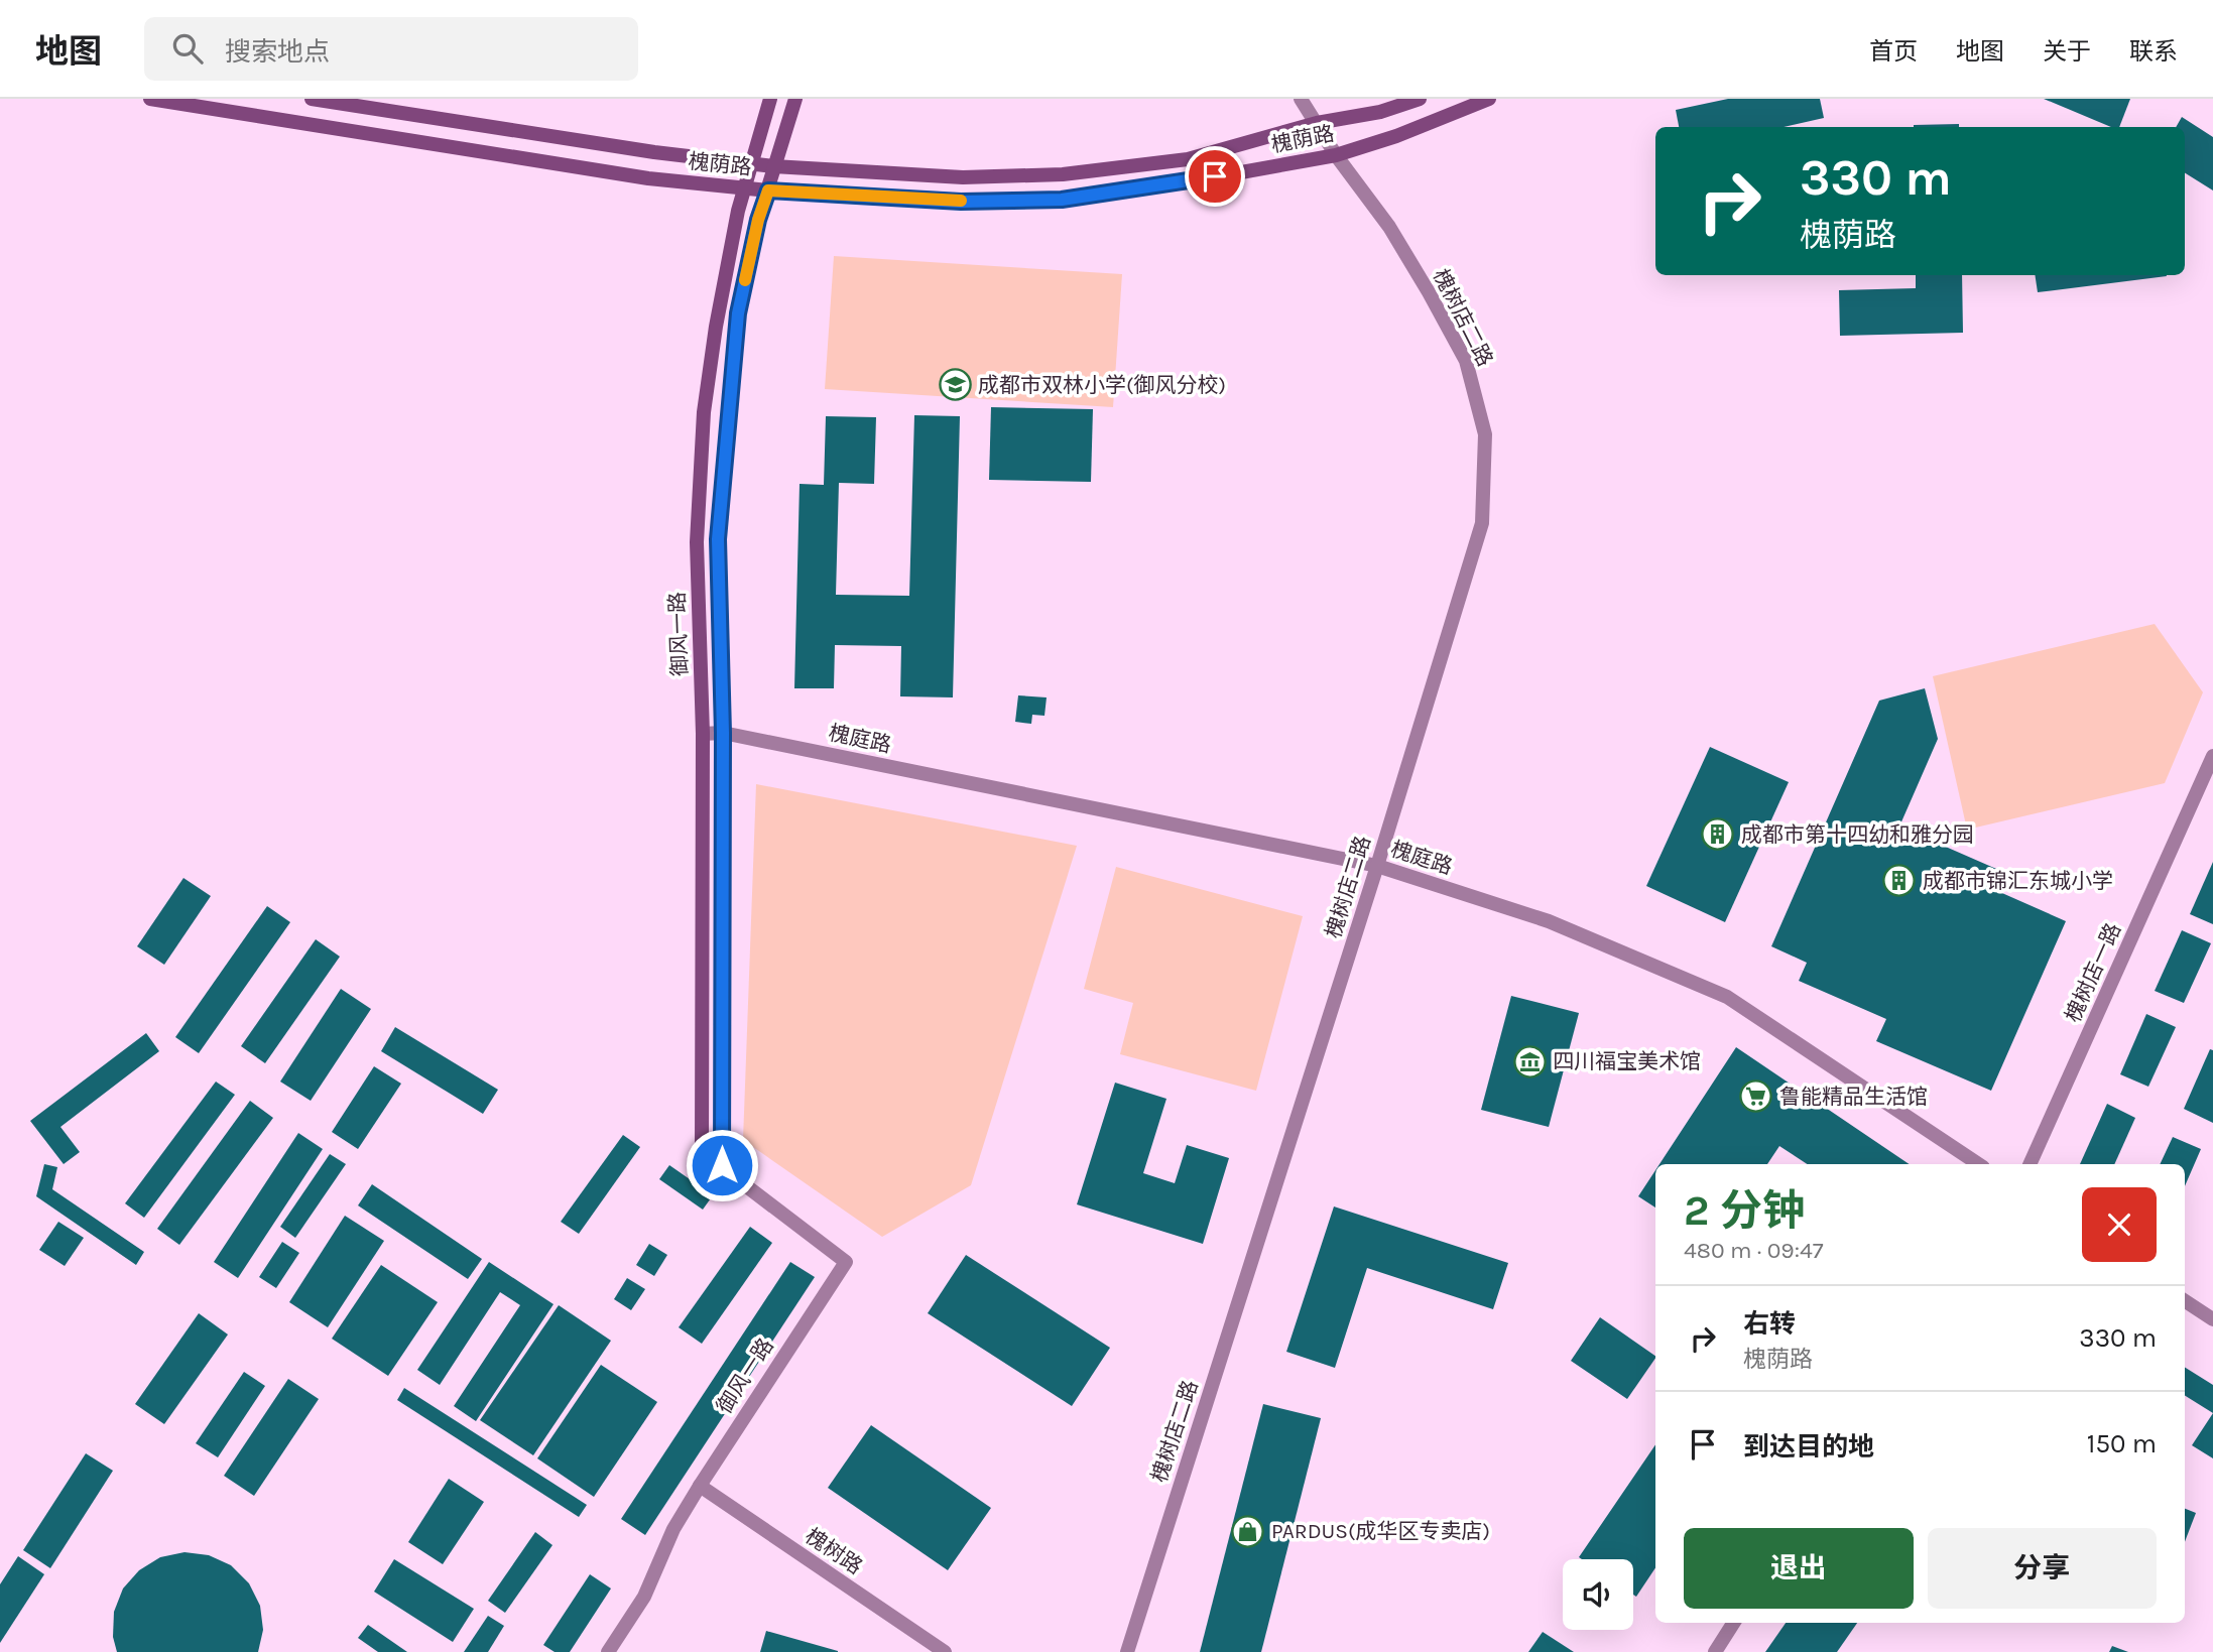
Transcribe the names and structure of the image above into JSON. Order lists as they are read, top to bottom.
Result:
{
  "streets": {
    "main road": ["槐荫路", "御风一路"],
    "street": [
      "槐树店二路",
      "槐庭路",
      "槐树店一路",
      "槐树路"
    ]
  },
  "crossings": [
    ["槐荫路", "槐树店二路"],
    ["槐荫路", "御风一路"],
    ["槐树店二路", "槐庭路"],
    ["御风一路", "槐庭路"],
    ["御风一路", "槐树路"]
  ],
  "places": {
    "school or university": ["成都市双林小学(御风分校)"],
    "building": ["成都市第十四幼和雅分园", "成都市锦汇东城小学"],
    "museum": ["四川福宝美术馆"],
    "supermarket": ["鲁能精品生活馆"],
    "shop": ["PARDUS(成华区专卖店)"]
  },
  "page": {
    "header": "地图",
    "search": "搜索地点",
    "nav": [
      "首页",
      "地图",
      "关于",
      "联系"
    ],
    "turn": ["330 m", "槐荫路"],
    "heading": ["2 分钟", "480 m · 09:47"],
    "list": [
      {
        "name": "右转",
        "note": "槐荫路",
        "value": "330 m"
      },
      {
        "name": "到达目的地",
        "value": "150 m"
      }
    ],
    "buttons": ["退出", "分享"]
  }
}
